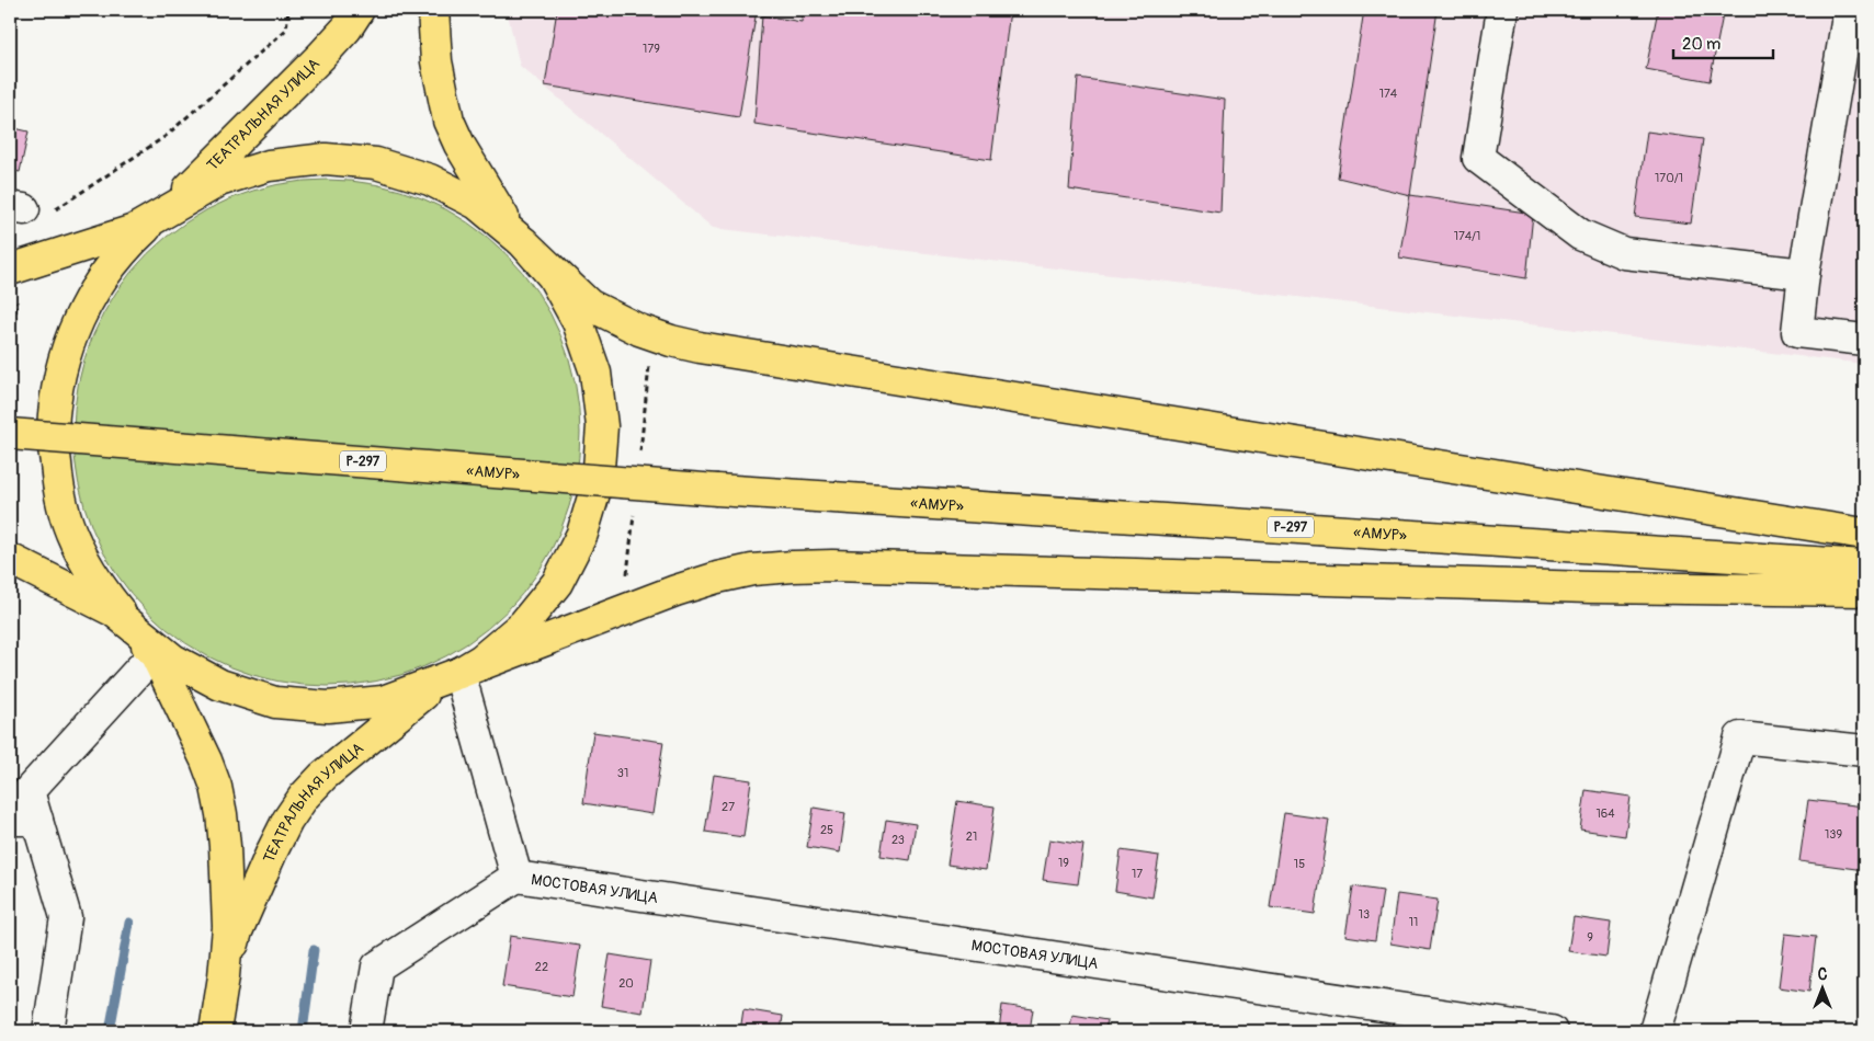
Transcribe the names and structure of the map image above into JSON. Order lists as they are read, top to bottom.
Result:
{
  "streets": {
    "main road": ["ТЕАТРАЛЬНАЯ УЛИЦА", "Р-297", "«АМУР»"],
    "street": ["МОСТОВАЯ УЛИЦА"]
  },
  "house_numbers": [
    "179",
    "174",
    "170/1",
    "174/1",
    "31",
    "27",
    "164",
    "25",
    "139",
    "21",
    "23",
    "19",
    "15",
    "17",
    "13",
    "11",
    "9",
    "22",
    "20"
  ],
  "scale_bar": "20 m",
  "north": "top"
}
